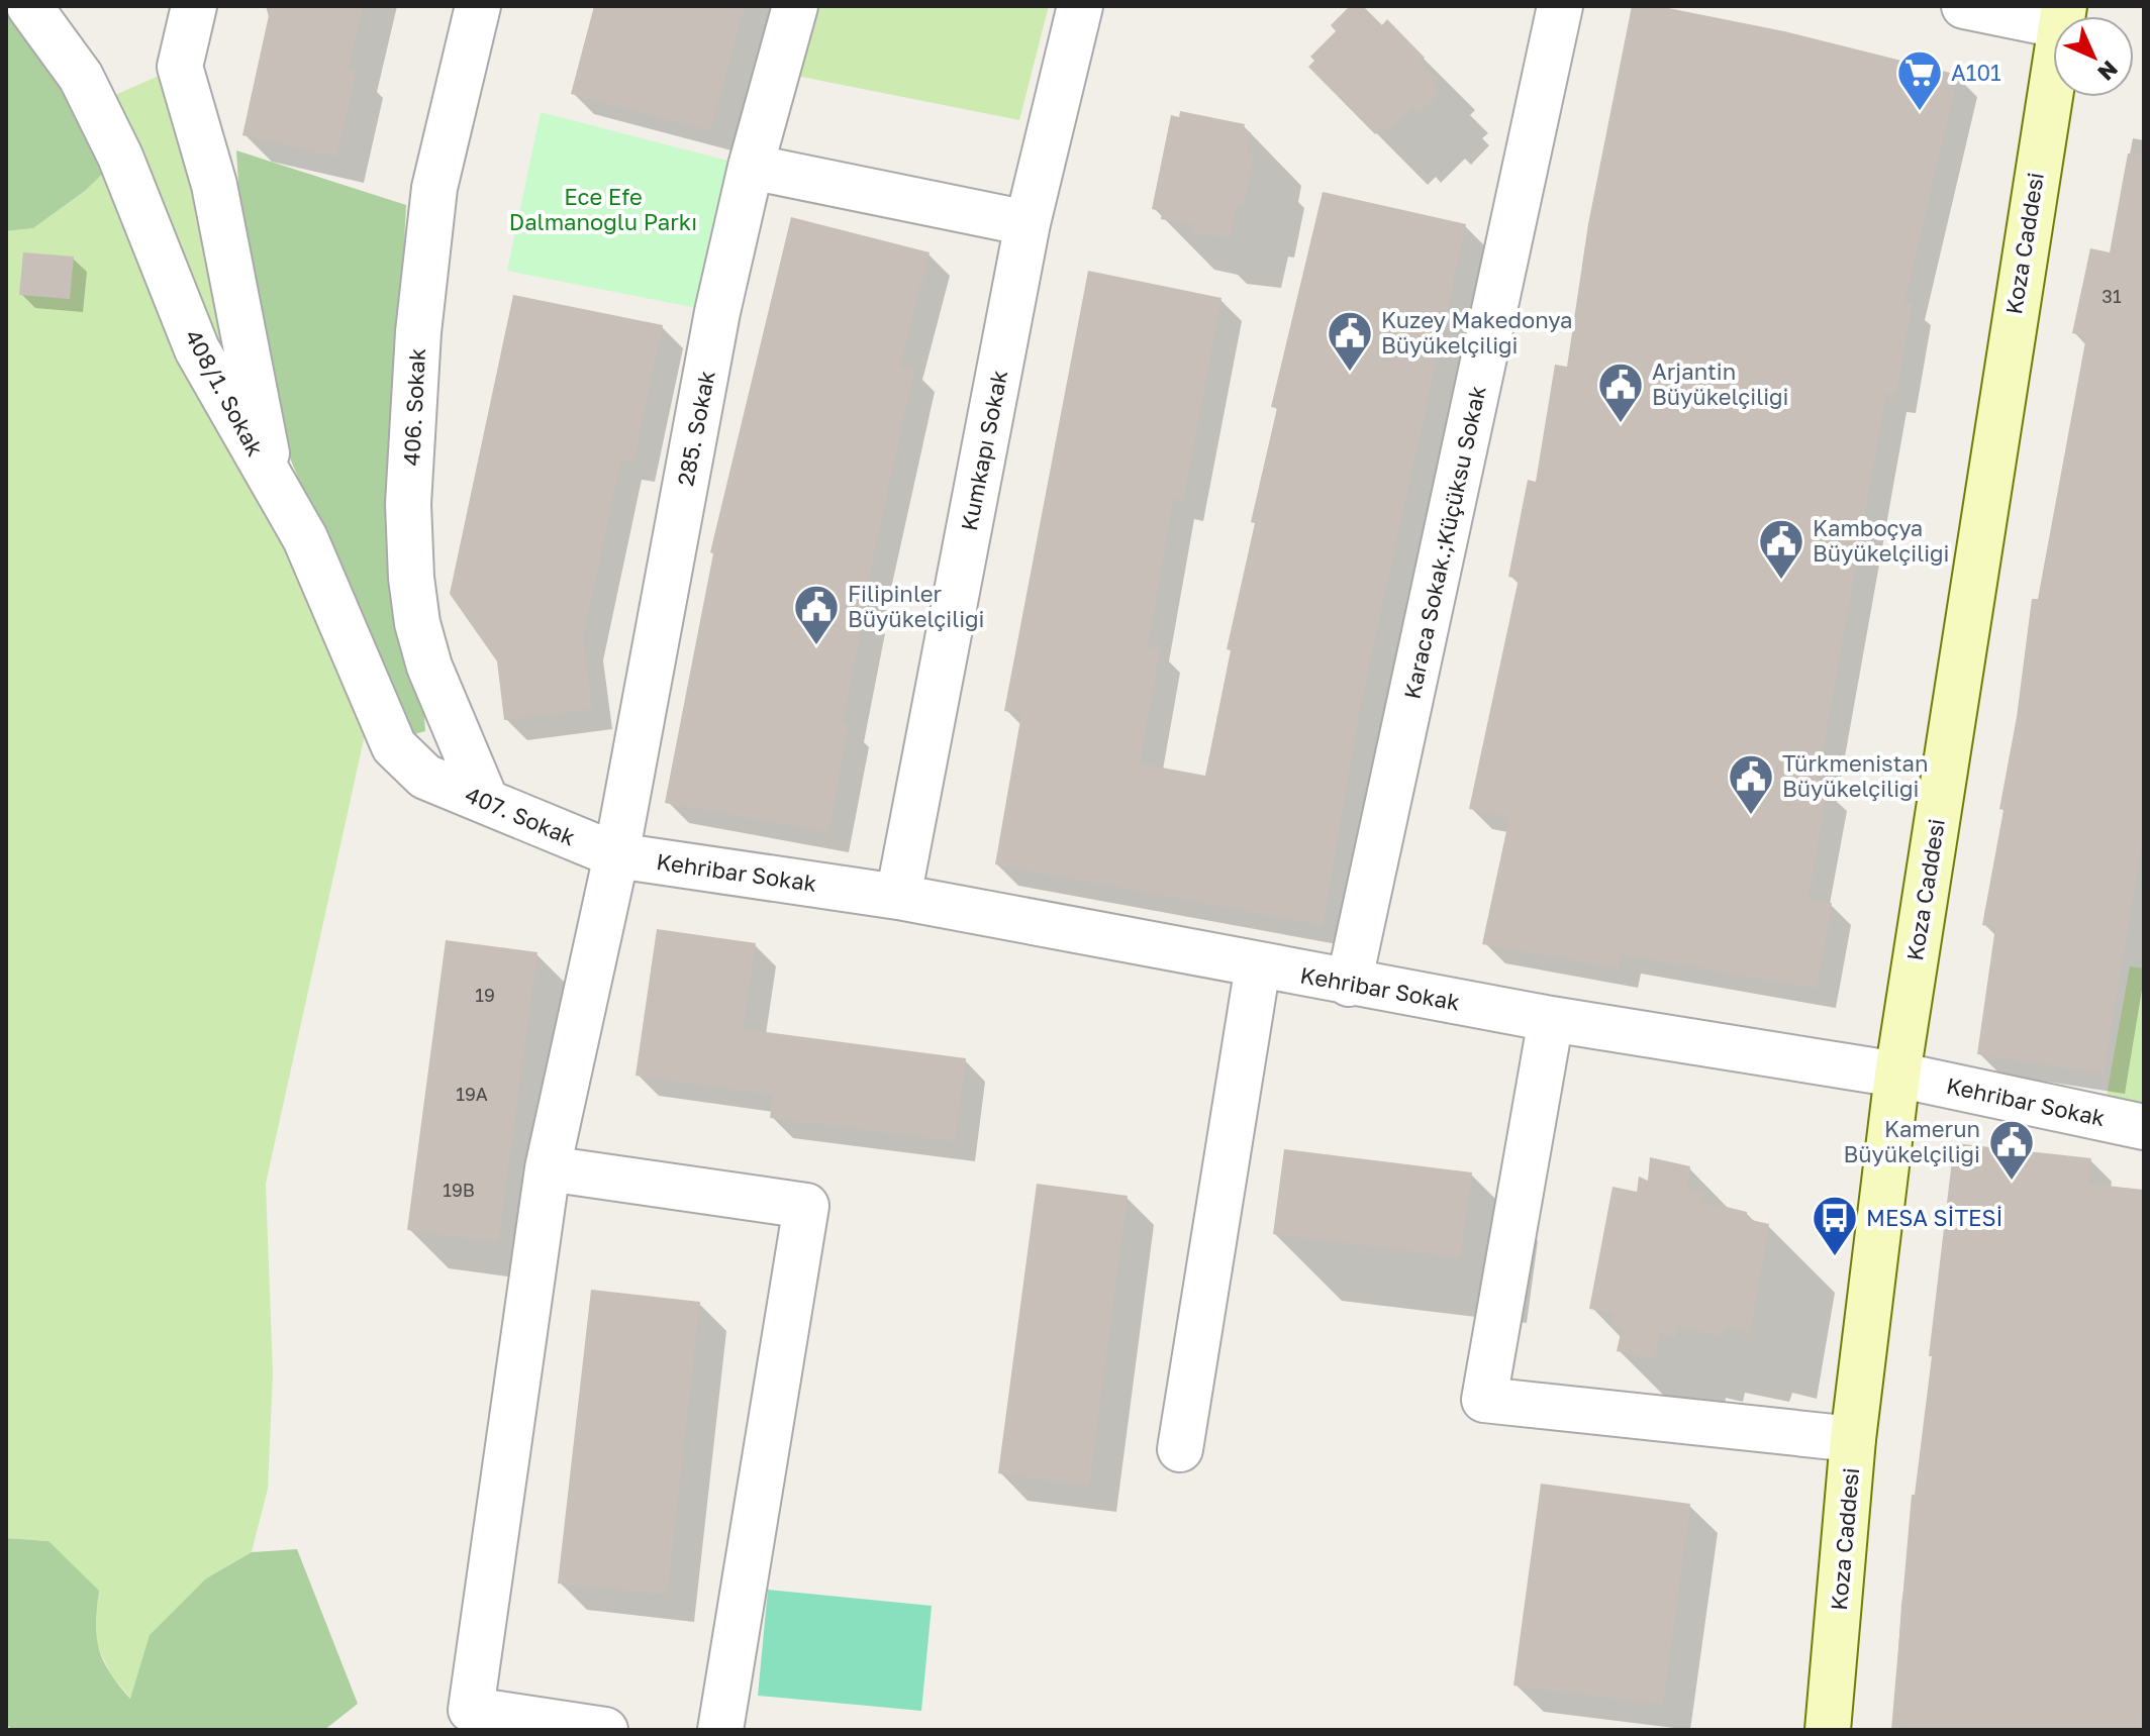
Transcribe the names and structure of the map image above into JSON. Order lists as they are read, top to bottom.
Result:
{
  "streets": {
    "street": [
      "Koza Caddesi",
      "408/1. Sokak",
      "406. Sokak",
      "285. Sokak",
      "Kumkapı Sokak",
      "Karaca Sokak.;Küçüksu Sokak",
      "407. Sokak",
      "Kehribar Sokak"
    ]
  },
  "crossings": [
    ["Koza Caddesi", "Kehribar Sokak"],
    ["408/1. Sokak", "407. Sokak"],
    ["406. Sokak", "407. Sokak"],
    ["285. Sokak", "407. Sokak"],
    ["285. Sokak", "Kehribar Sokak"],
    ["Kumkapı Sokak", "Kehribar Sokak"],
    ["Karaca Sokak.;Küçüksu Sokak", "Kehribar Sokak"],
    ["407. Sokak", "Kehribar Sokak"]
  ],
  "parks": ["Ece Efe Dalmanoğlu Parkı"],
  "places": {
    "supermarket": ["A101"],
    "public building": [
      "Kuzey Makedonya Büyükelçiliği",
      "Arjantin Büyükelçiliği",
      "Kamboçya Büyükelçiliği",
      "Filipinler Büyükelçiliği",
      "Türkmenistan Büyükelçiliği",
      "Kamerun Büyükelçiliği"
    ],
    "bus stop": ["MESA SİTESİ"]
  },
  "house_numbers": [
    "31",
    "19",
    "19A",
    "19B"
  ],
  "north": "bottom right"
}
